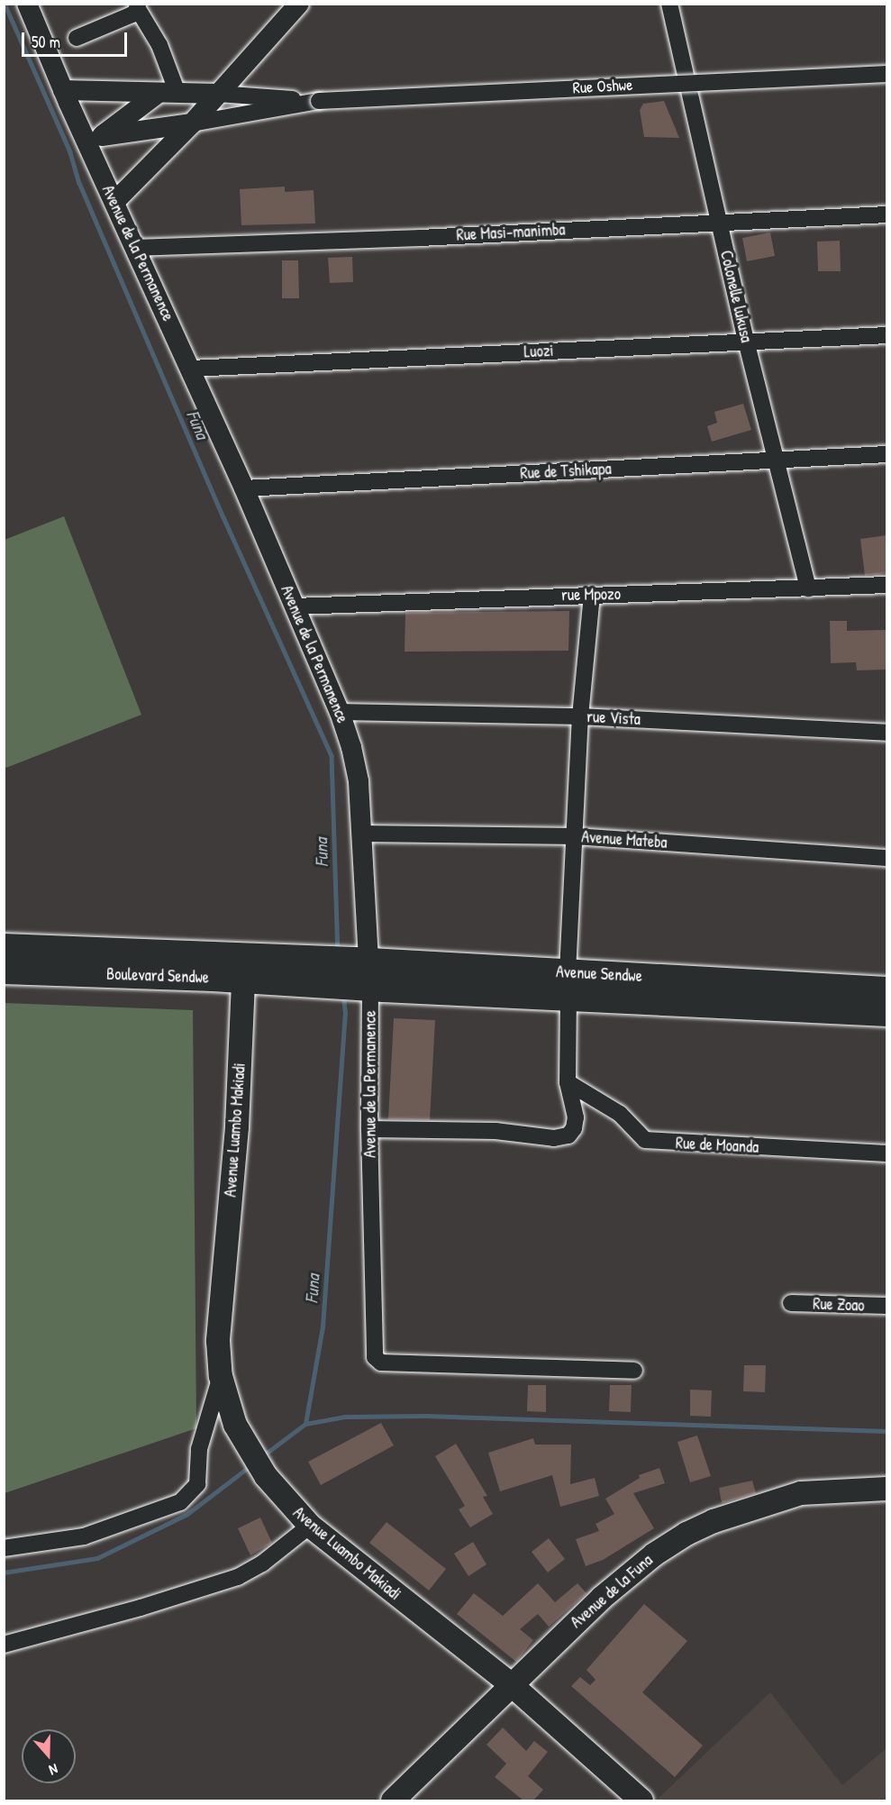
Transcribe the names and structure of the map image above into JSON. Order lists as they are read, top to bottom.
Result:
{
  "streets": {
    "highway": ["Avenue Sendwe", "Boulevard Sendwe"],
    "main road": ["Avenue Luambo Makiadi", "Avenue de la Funa"],
    "street": [
      "Rue Oshwe",
      "Rue Masi-manimba",
      "Avenue de la Permanence",
      "Colonelle lukusa",
      "Luozi",
      "Rue de Tshikapa",
      "rue Mpozo",
      "rue Vista",
      "Avenue Mateba",
      "Rue de Moanda",
      "Rue Zoao"
    ]
  },
  "crossings": [
    ["Rue Oshwe", "Colonelle lukusa"],
    ["Rue Masi-manimba", "Avenue de la Permanence"],
    ["Rue Masi-manimba", "Colonelle lukusa"],
    ["Avenue de la Permanence", "Luozi"],
    ["Avenue de la Permanence", "Rue de Tshikapa"],
    ["Avenue de la Permanence", "rue Mpozo"],
    ["Avenue de la Permanence", "rue Vista"],
    ["Avenue de la Permanence", "Avenue Mateba"],
    ["Avenue de la Permanence", "Avenue Sendwe"],
    ["Colonelle lukusa", "Luozi"],
    ["Colonelle lukusa", "Rue de Tshikapa"],
    ["Colonelle lukusa", "rue Mpozo"],
    ["Avenue Sendwe", "Boulevard Sendwe"],
    ["Boulevard Sendwe", "Avenue Luambo Makiadi"],
    ["Avenue Luambo Makiadi", "Avenue de la Funa"]
  ],
  "water": ["Funa"],
  "scale_bar": "50 m",
  "north": "bottom"
}
